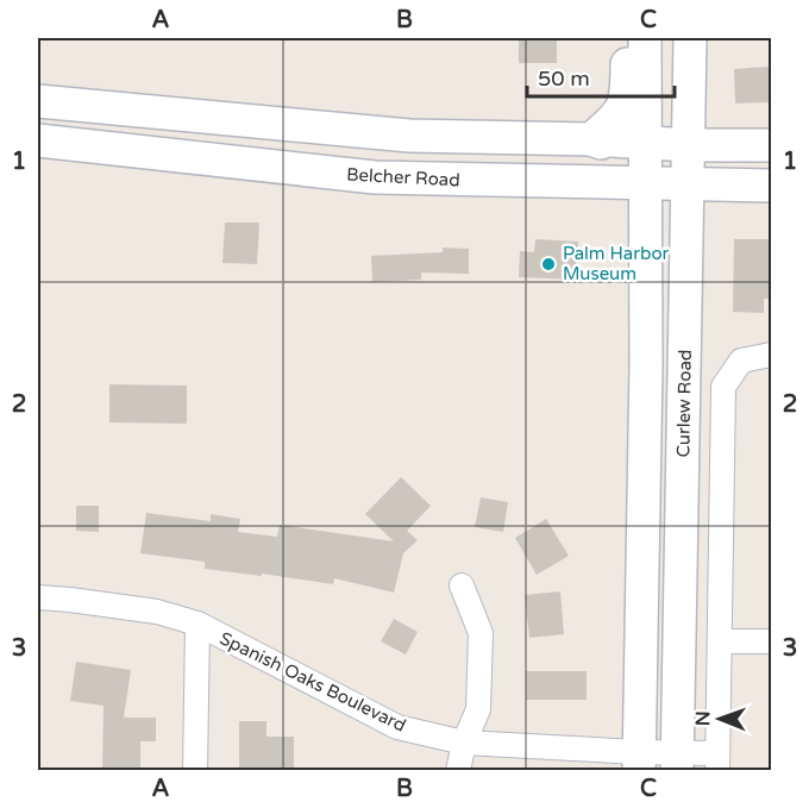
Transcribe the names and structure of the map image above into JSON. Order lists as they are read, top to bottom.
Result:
{
  "streets": {
    "main road": ["Belcher Road", "Curlew Road"],
    "street": ["Spanish Oaks Boulevard"]
  },
  "crossings": [
    ["Belcher Road", "Curlew Road"],
    ["Curlew Road", "Spanish Oaks Boulevard"]
  ],
  "places": ["Palm Harbor Museum"],
  "scale_bar": "50 m",
  "north": "left",
  "grid": {
    "columns": ["A", "B", "C"],
    "rows": ["1", "2", "3"]
  }
}
